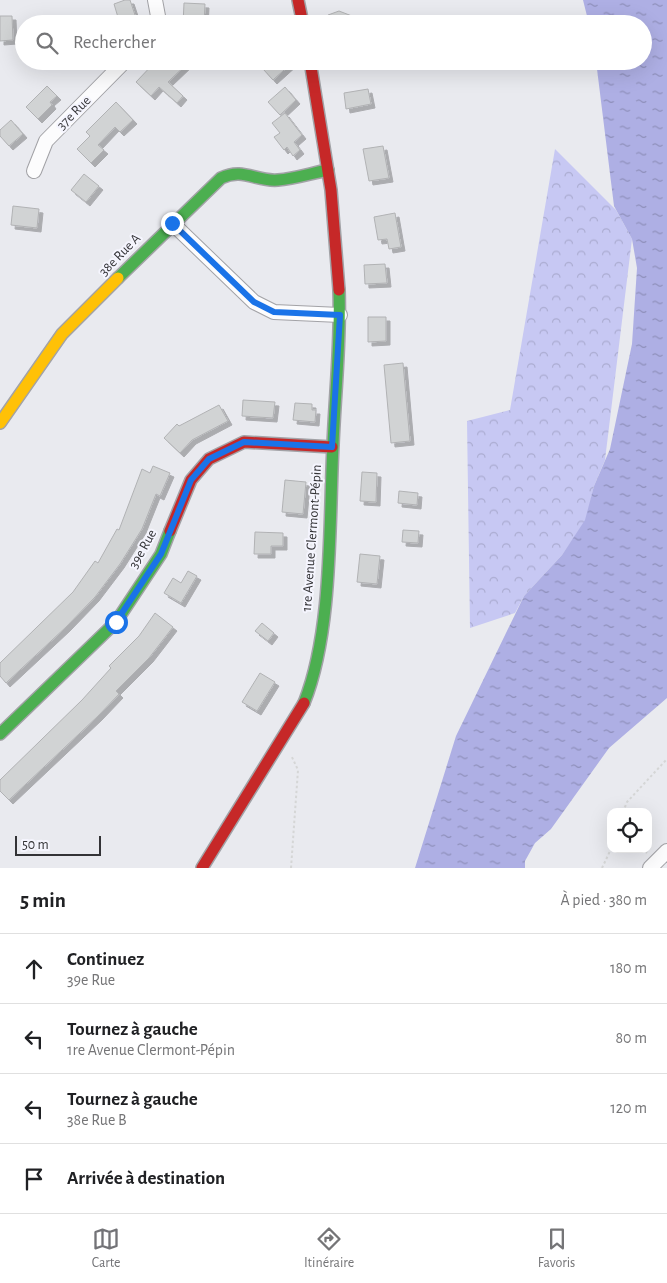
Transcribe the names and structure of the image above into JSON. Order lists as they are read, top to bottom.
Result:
{
  "streets": {
    "street": [
      "37e Rue",
      "38e Rue A",
      "1re Avenue Clermont-Pépin",
      "39e Rue"
    ]
  },
  "crossings": [
    ["38e Rue A", "1re Avenue Clermont-Pépin"],
    ["1re Avenue Clermont-Pépin", "39e Rue"]
  ],
  "scale_bar": "50 m",
  "page": {
    "search": "Rechercher",
    "scale": "50 m",
    "heading": ["5 min", "À pied · 380 m"],
    "list": [
      ["Continuez", "39e Rue", "180 m"],
      ["Tournez à gauche", "1re Avenue Clermont-Pépin", "80 m"],
      ["Tournez à gauche", "38e Rue B", "120 m"],
      "Arrivée à destination"
    ],
    "nav": ["Carte", "Itinéraire", "Favoris"]
  }
}
